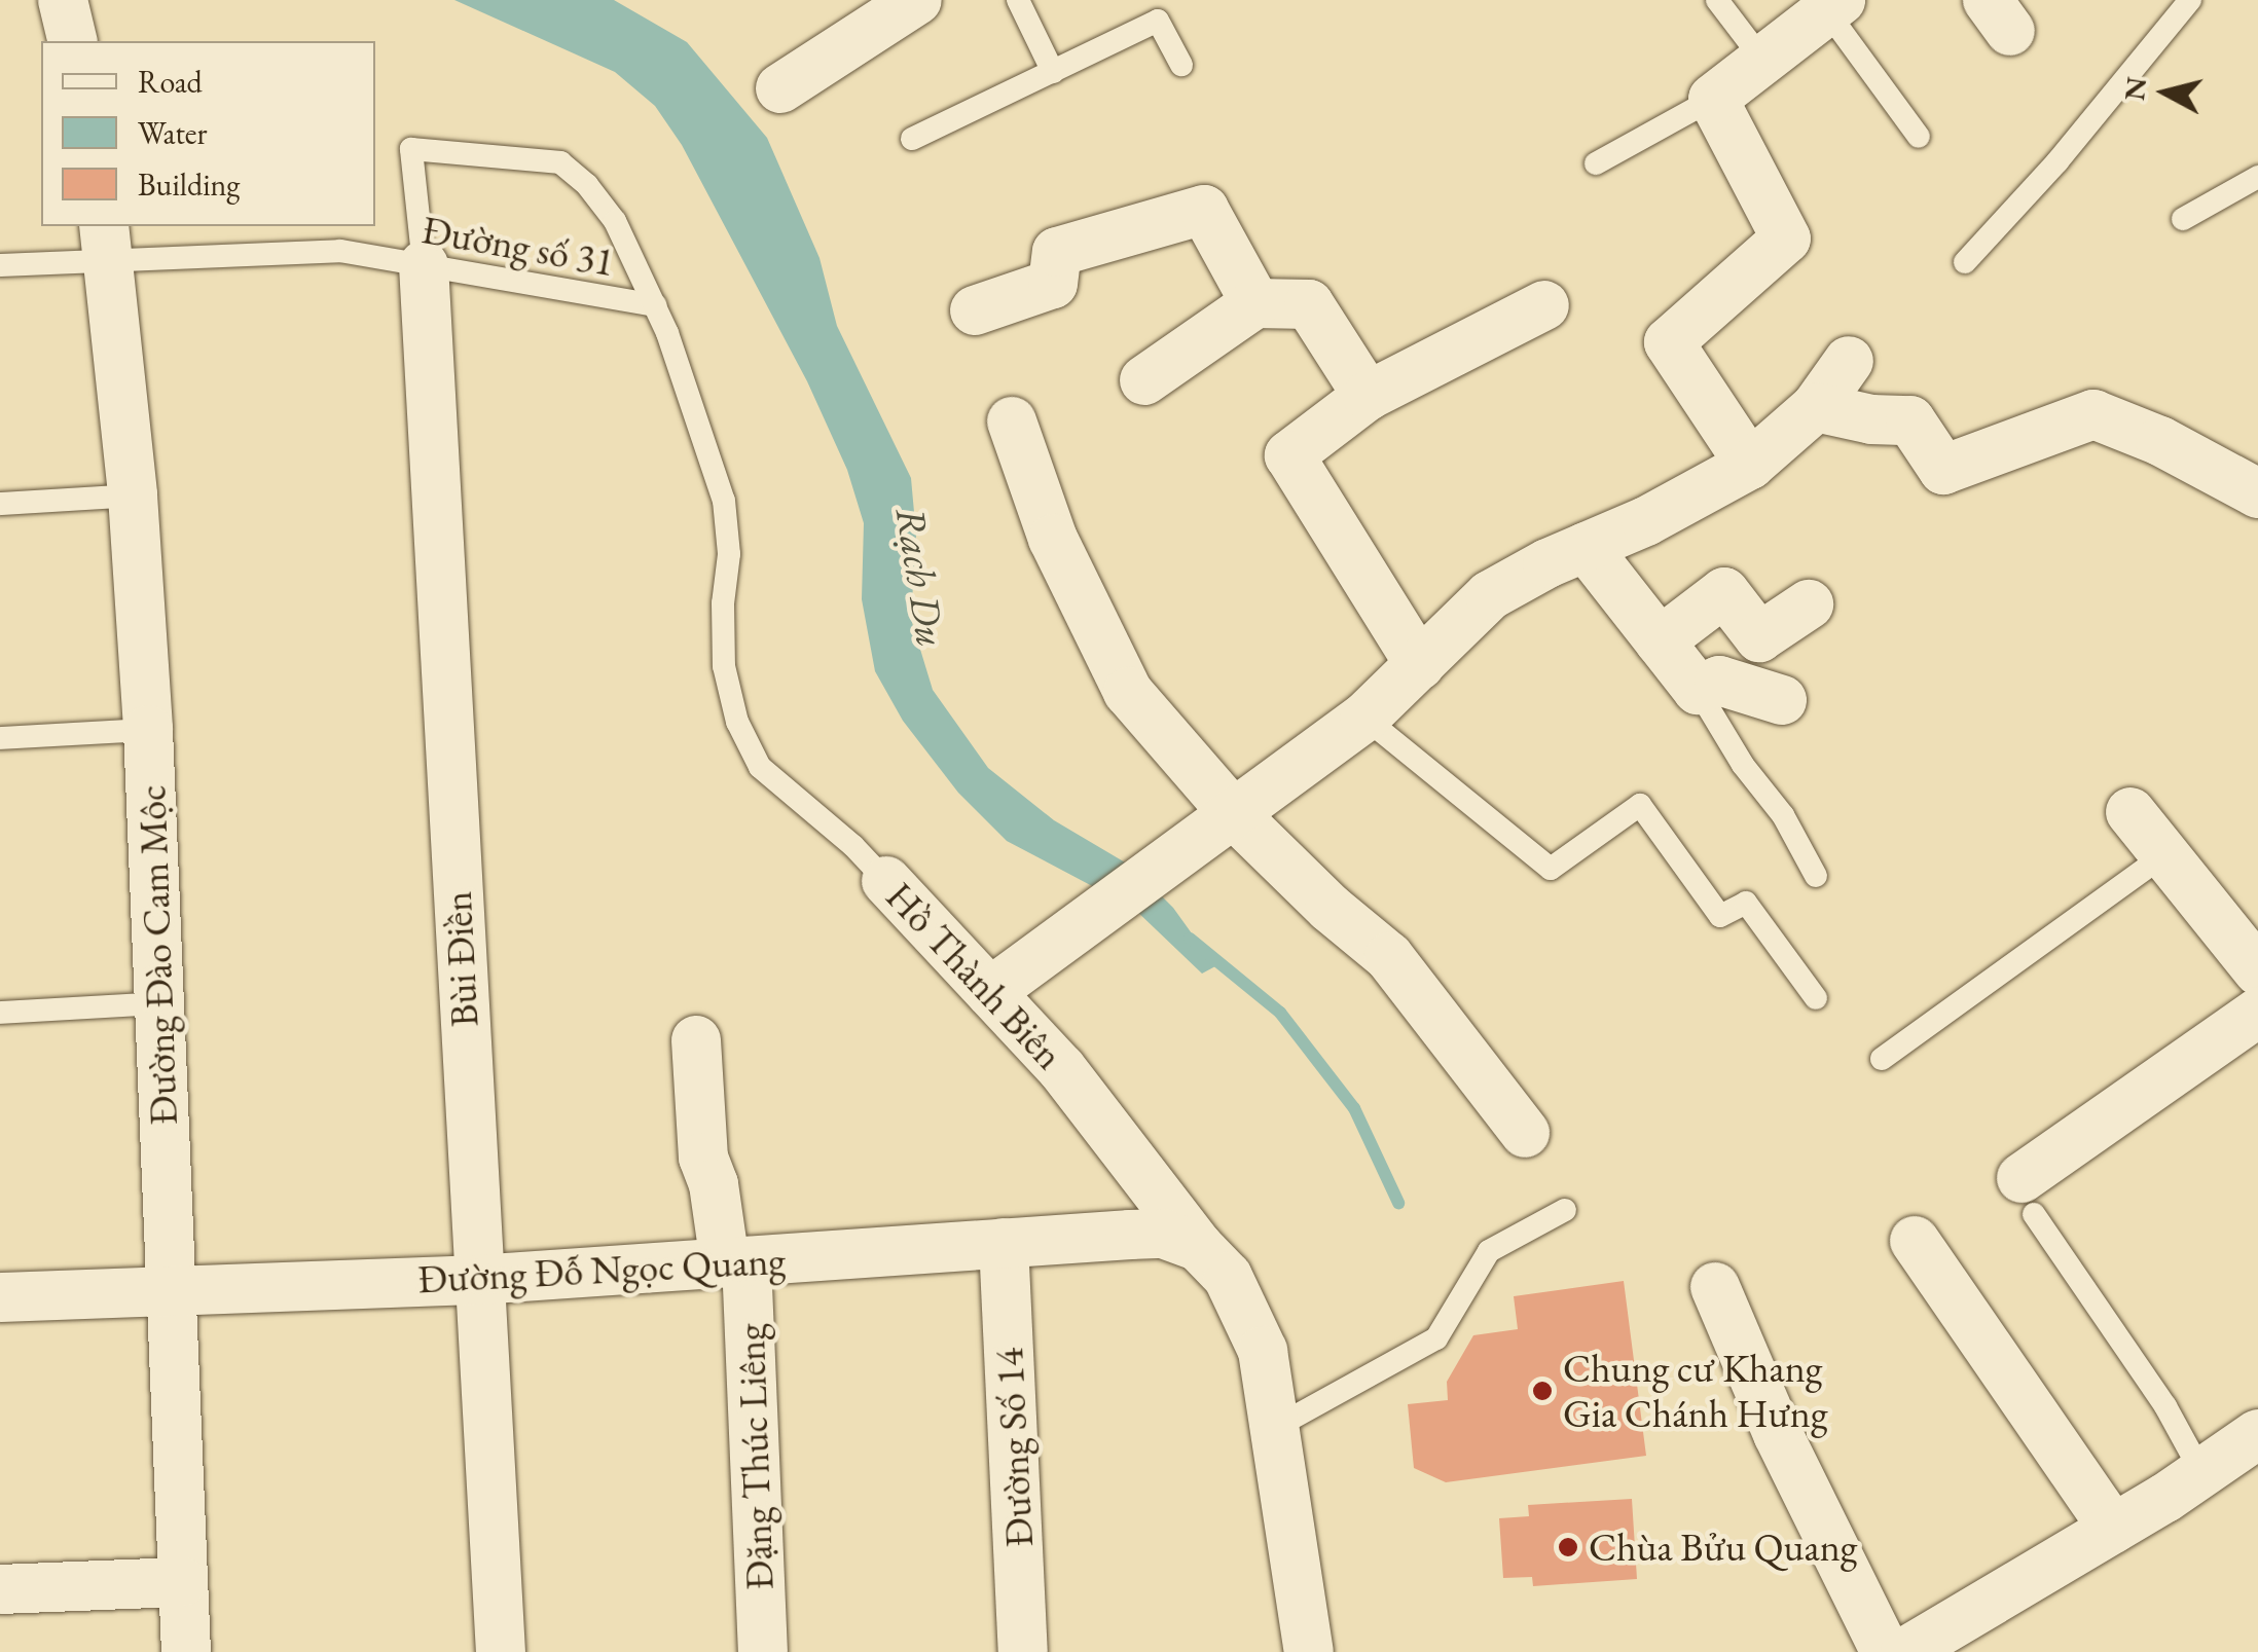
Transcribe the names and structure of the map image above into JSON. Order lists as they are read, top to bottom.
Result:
{
  "streets": {
    "street": [
      "Đường Đào Cam Mộc",
      "Bùi Điền",
      "Hồ Thành Biên",
      "Đường Đỗ Ngọc Quang",
      "Đường Số 14",
      "Đặng Thúc Liêng"
    ],
    "lane": ["Đường số 31"]
  },
  "crossings": [
    ["Đường số 31", "Đường Đào Cam Mộc"],
    ["Đường số 31", "Bùi Điền"],
    ["Đường số 31", "Hồ Thành Biên"],
    ["Đường Đào Cam Mộc", "Đường Đỗ Ngọc Quang"],
    ["Bùi Điền", "Hồ Thành Biên"],
    ["Bùi Điền", "Đường Đỗ Ngọc Quang"],
    ["Hồ Thành Biên", "Đường Đỗ Ngọc Quang"],
    ["Đường Đỗ Ngọc Quang", "Đường Số 14"],
    ["Đường Đỗ Ngọc Quang", "Đặng Thúc Liêng"]
  ],
  "water": ["Rạch Du"],
  "places": ["Chung cư Khang Gia Chánh Hưng", "Chùa Bửu Quang"],
  "legend": ["Road", "Water", "Building"],
  "north": "left"
}
